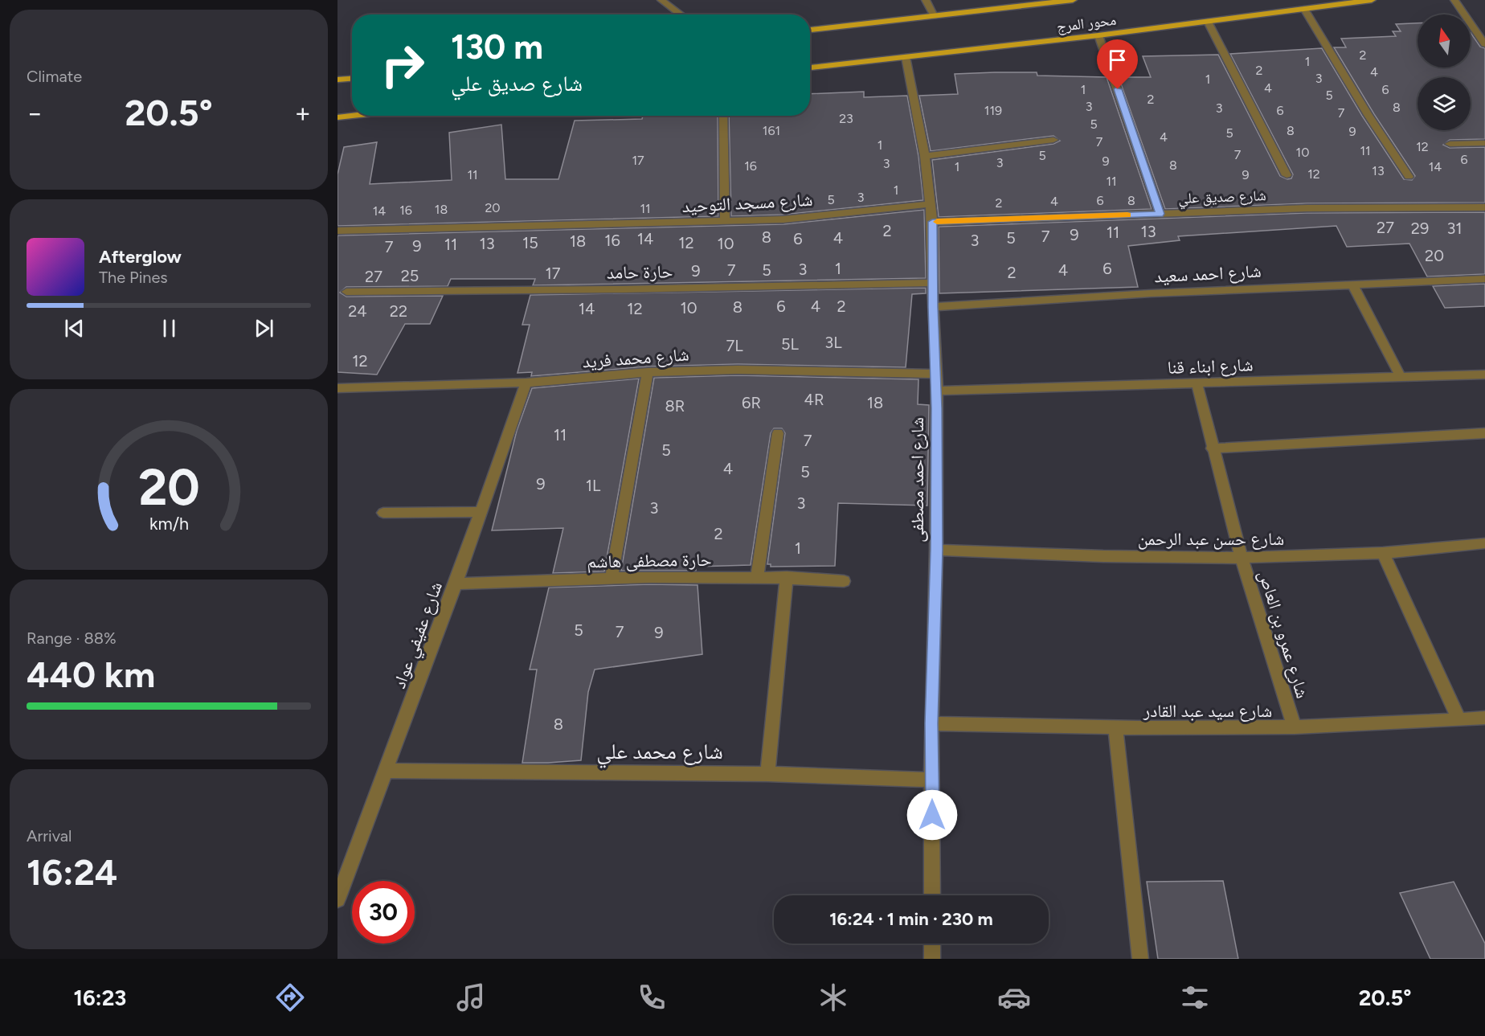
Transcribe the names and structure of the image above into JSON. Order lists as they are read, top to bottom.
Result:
{
  "streets": {
    "main road": ["محور المرج"],
    "street": [
      "شارع صديق علي",
      "شارع مسجد التوحيد",
      "حارة حامد",
      "شارع احمد سعيد",
      "شارع محمد فريد",
      "شارع ابناء قنا",
      "شارع احمد مصطفى",
      "شارع حسن عبد الرحمن",
      "حارة مصطفى هاشم",
      "شارع عمرو بن العاص",
      "شارع عفيفي عواد",
      "شارع سيد عبد القادر",
      "شارع محمد علي"
    ]
  },
  "crossings": [
    ["محور المرج", "شارع احمد مصطفى"],
    ["شارع صديق علي", "شارع احمد مصطفى"],
    ["شارع مسجد التوحيد", "شارع احمد مصطفى"],
    ["حارة حامد", "شارع احمد مصطفى"],
    ["شارع احمد سعيد", "شارع احمد مصطفى"],
    ["شارع محمد فريد", "شارع احمد مصطفى"],
    ["شارع محمد فريد", "شارع عفيفي عواد"],
    ["شارع ابناء قنا", "شارع احمد مصطفى"],
    ["شارع ابناء قنا", "شارع عمرو بن العاص"],
    ["شارع احمد مصطفى", "شارع حسن عبد الرحمن"],
    ["شارع احمد مصطفى", "شارع سيد عبد القادر"],
    ["شارع احمد مصطفى", "شارع محمد علي"],
    ["شارع حسن عبد الرحمن", "شارع عمرو بن العاص"],
    ["حارة مصطفى هاشم", "شارع عفيفي عواد"],
    ["شارع عمرو بن العاص", "شارع سيد عبد القادر"],
    ["شارع عفيفي عواد", "شارع محمد علي"]
  ],
  "house_numbers": [
    "2",
    "1",
    "2",
    "4",
    "3",
    "1",
    "4",
    "1",
    "6",
    "5",
    "2",
    "3",
    "8",
    "3",
    "119",
    "6",
    "7",
    "23",
    "5",
    "161",
    "8",
    "9",
    "5",
    "4",
    "7",
    "1",
    "12",
    "11",
    "10",
    "7",
    "5",
    "6",
    "17",
    "9",
    "3",
    "3",
    "8",
    "16",
    "1",
    "14",
    "13",
    "12",
    "11",
    "9",
    "11",
    "1",
    "3",
    "5",
    "6",
    "8",
    "4",
    "2",
    "20",
    "11",
    "18",
    "16",
    "14",
    "27",
    "29",
    "31",
    "2",
    "13",
    "11",
    "9",
    "7",
    "8",
    "4",
    "5",
    "14",
    "6",
    "16",
    "3",
    "18",
    "15",
    "12",
    "13",
    "10",
    "11",
    "9",
    "7",
    "20",
    "1",
    "6",
    "3",
    "7",
    "5",
    "4",
    "9",
    "2",
    "17",
    "25",
    "27",
    "6",
    "4",
    "2",
    "8",
    "10",
    "14",
    "12",
    "24",
    "22",
    "3L",
    "5L",
    "7L",
    "12",
    "4R",
    "6R",
    "18",
    "8R",
    "11",
    "7",
    "5",
    "4",
    "5",
    "9",
    "1L",
    "3",
    "3",
    "2",
    "1",
    "5",
    "7",
    "9",
    "8"
  ],
  "north": "top",
  "page": {
    "tile": [
      "Climate",
      ["Range · 88%", "440 km"],
      ["Arrival", "16:24"]
    ],
    "turn": ["130 m", "شارع صديق علي"],
    "heat": ["−", "20.5°", "+"],
    "song": ["Afterglow", "The Pines"],
    "limit": "30",
    "trip": "16:24 · 1 min · 230 m",
    "tabs": ["16:23", "20.5°"],
    "gauge": ["20", "km/h"]
  }
}
